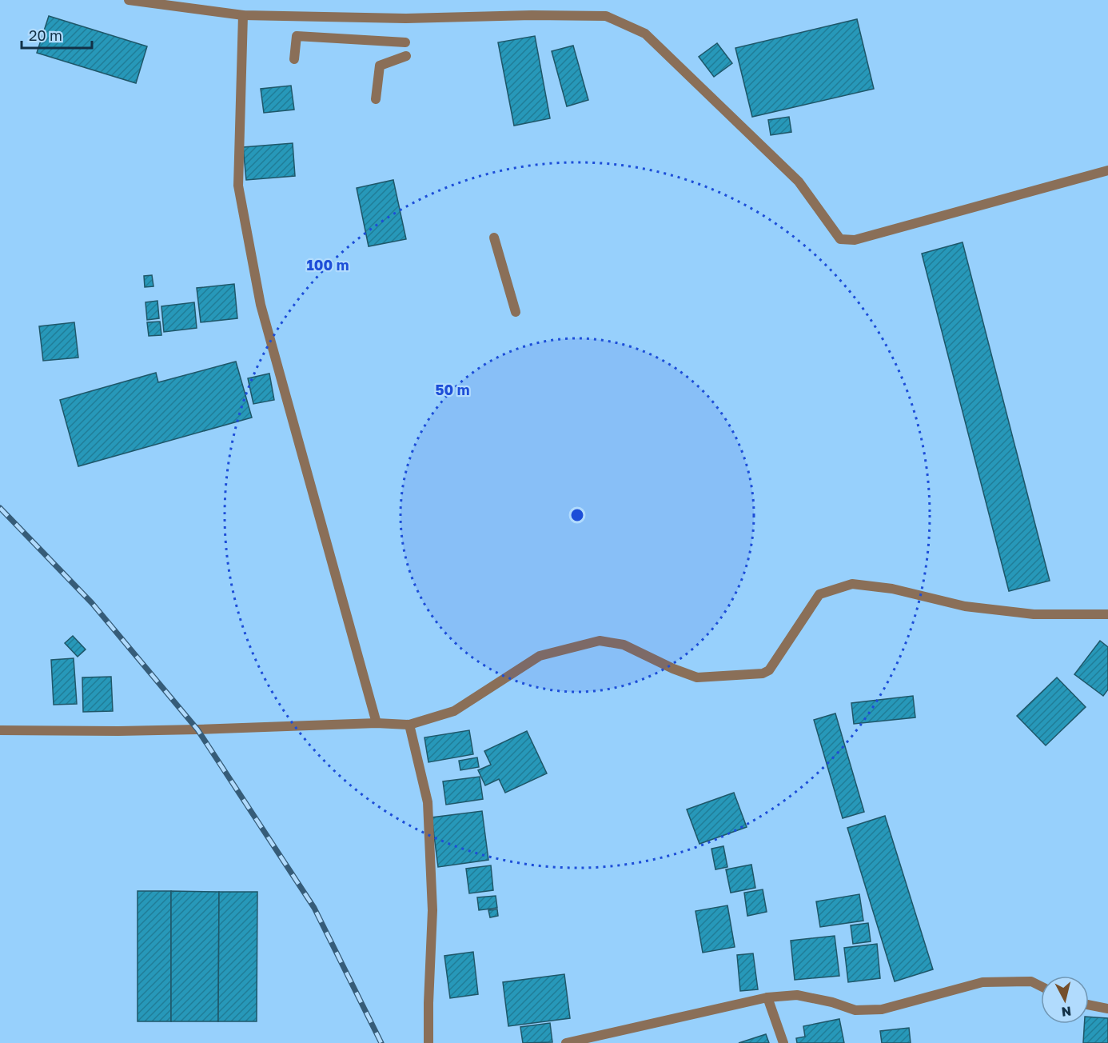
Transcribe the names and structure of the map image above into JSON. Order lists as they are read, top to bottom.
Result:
{
  "scale_bar": "20 m",
  "north": "bottom",
  "rings": ["100 m", "50 m"]
}
